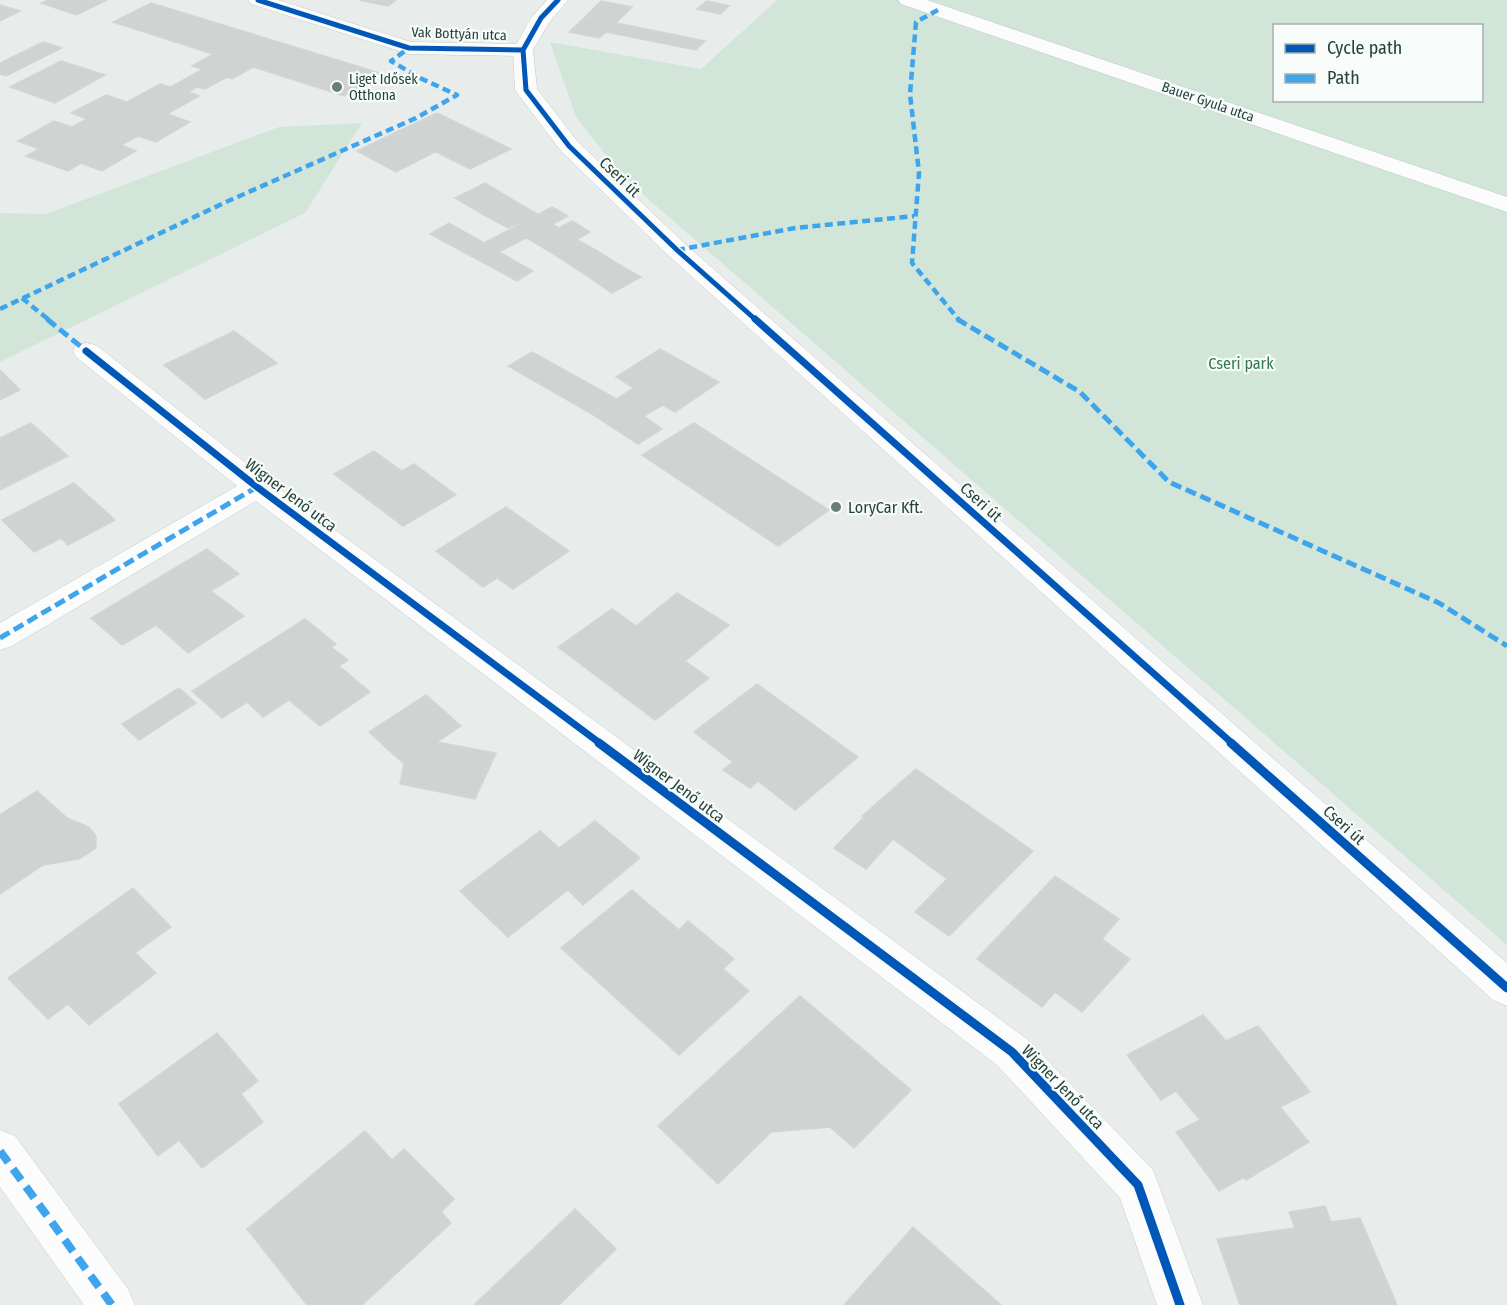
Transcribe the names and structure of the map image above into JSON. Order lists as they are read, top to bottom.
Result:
{
  "streets": {
    "street": [
      "Vak Bottyán utca",
      "Bauer Gyula utca",
      "Cseri út",
      "Wigner Jenő utca"
    ]
  },
  "crossings": [
    ["Vak Bottyán utca", "Cseri út"]
  ],
  "parks": ["Cseri park"],
  "places": ["Liget Idősek Otthona", "LoryCar Kft."],
  "legend": ["Cycle path", "Path"]
}
